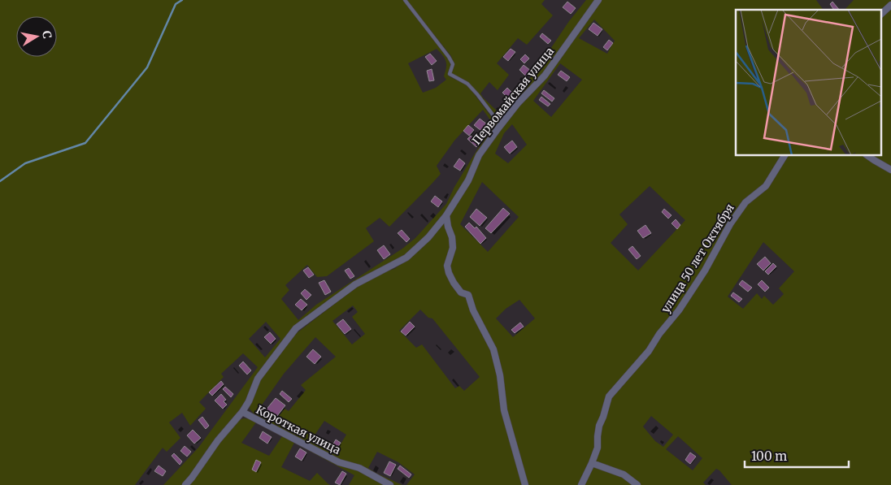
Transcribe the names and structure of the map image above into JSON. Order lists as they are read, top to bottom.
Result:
{
  "streets": {
    "street": ["Первомайская улица", "улица 50 лет Октября", "Короткая улица"]
  },
  "crossings": [
    ["Первомайская улица", "Короткая улица"]
  ],
  "scale_bar": "100 m",
  "north": "right"
}
